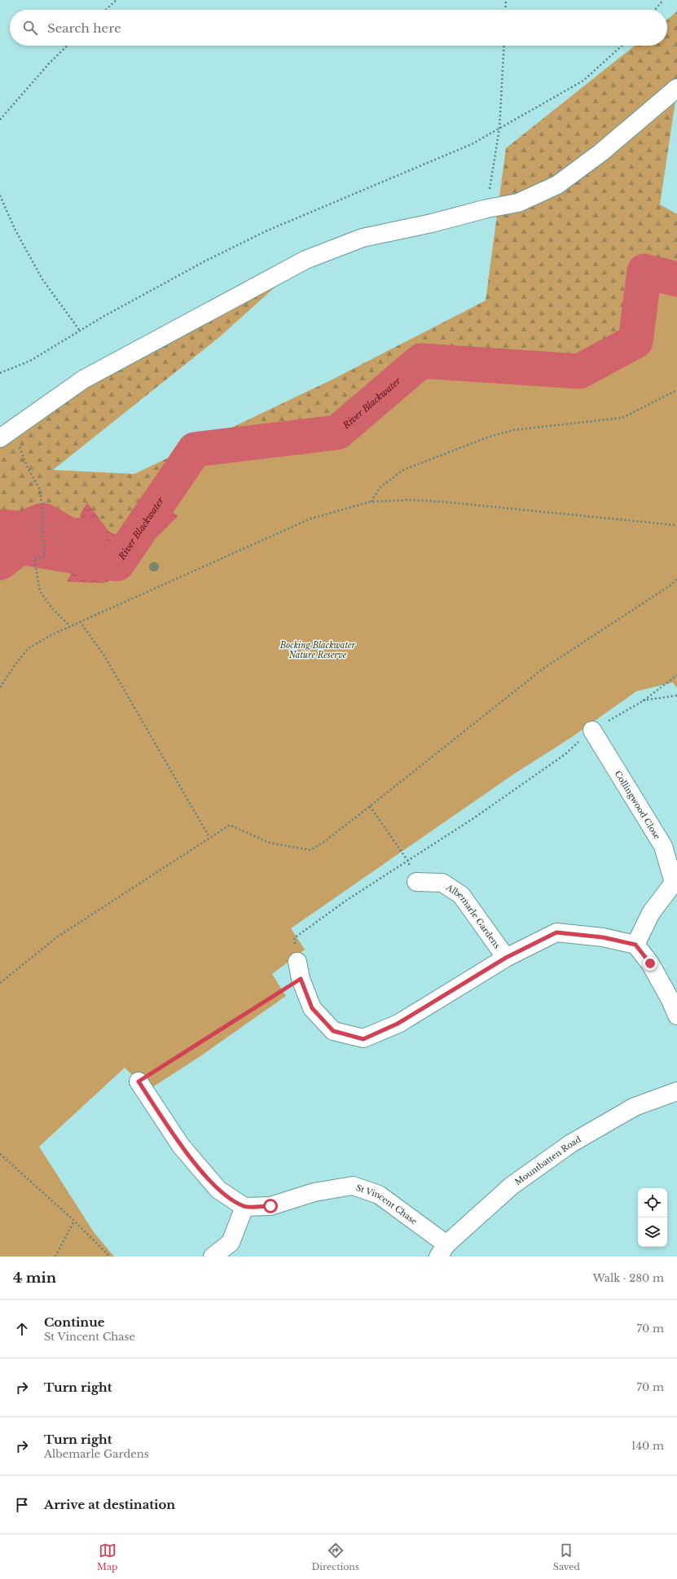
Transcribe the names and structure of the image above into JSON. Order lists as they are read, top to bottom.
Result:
{
  "streets": {
    "street": [
      "Collingwood Close",
      "Albemarle Gardens",
      "Mountbatten Road",
      "St Vincent Chase"
    ]
  },
  "crossings": [
    ["Collingwood Close", "Albemarle Gardens"],
    ["Mountbatten Road", "St Vincent Chase"]
  ],
  "water": ["River Blackwater"],
  "parks": ["Bocking Blackwater Nature Reserve"],
  "page": {
    "search": "Search here",
    "heading": ["4 min", "Walk · 280 m"],
    "list": [
      ["Continue", "St Vincent Chase", "70 m"],
      ["Turn right", "70 m"],
      ["Turn right", "Albemarle Gardens", "140 m"],
      "Arrive at destination"
    ],
    "nav": ["Map", "Directions", "Saved"]
  }
}
